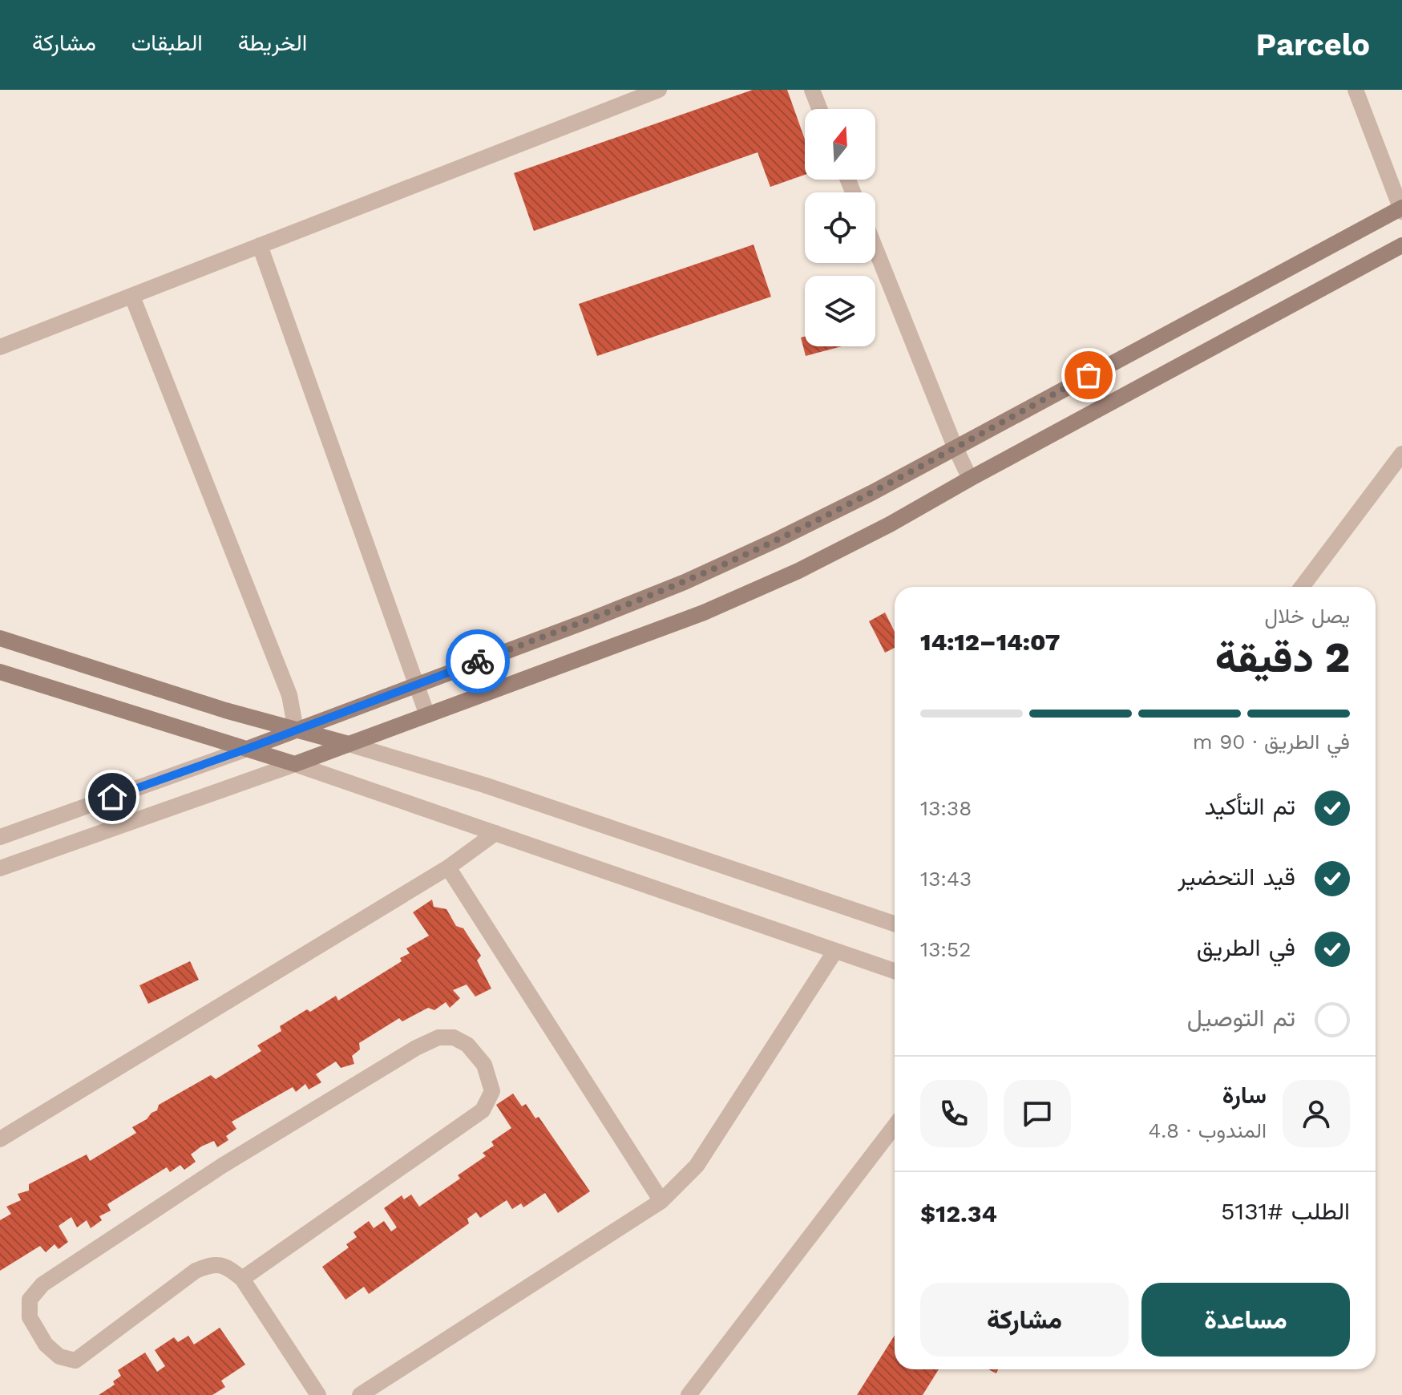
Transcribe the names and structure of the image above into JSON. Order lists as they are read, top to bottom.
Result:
{
  "north": "top",
  "page": {
    "header": "Parcelo",
    "nav": ["الخريطة", "الطبقات", "مشاركة"],
    "heading": ["2 دقيقة", "يصل خلال", "14:07–14:12"],
    "panel": [
      "سارة",
      "المندوب · 4.8",
      "الطلب #5131",
      "$12.34"
    ],
    "bar": "في الطريق · 90 m",
    "list": [
      ["تم التأكيد", "13:38"],
      ["قيد التحضير", "13:43"],
      ["في الطريق", "13:52"],
      "تم التوصيل"
    ],
    "buttons": ["مساعدة", "مشاركة"]
  }
}
